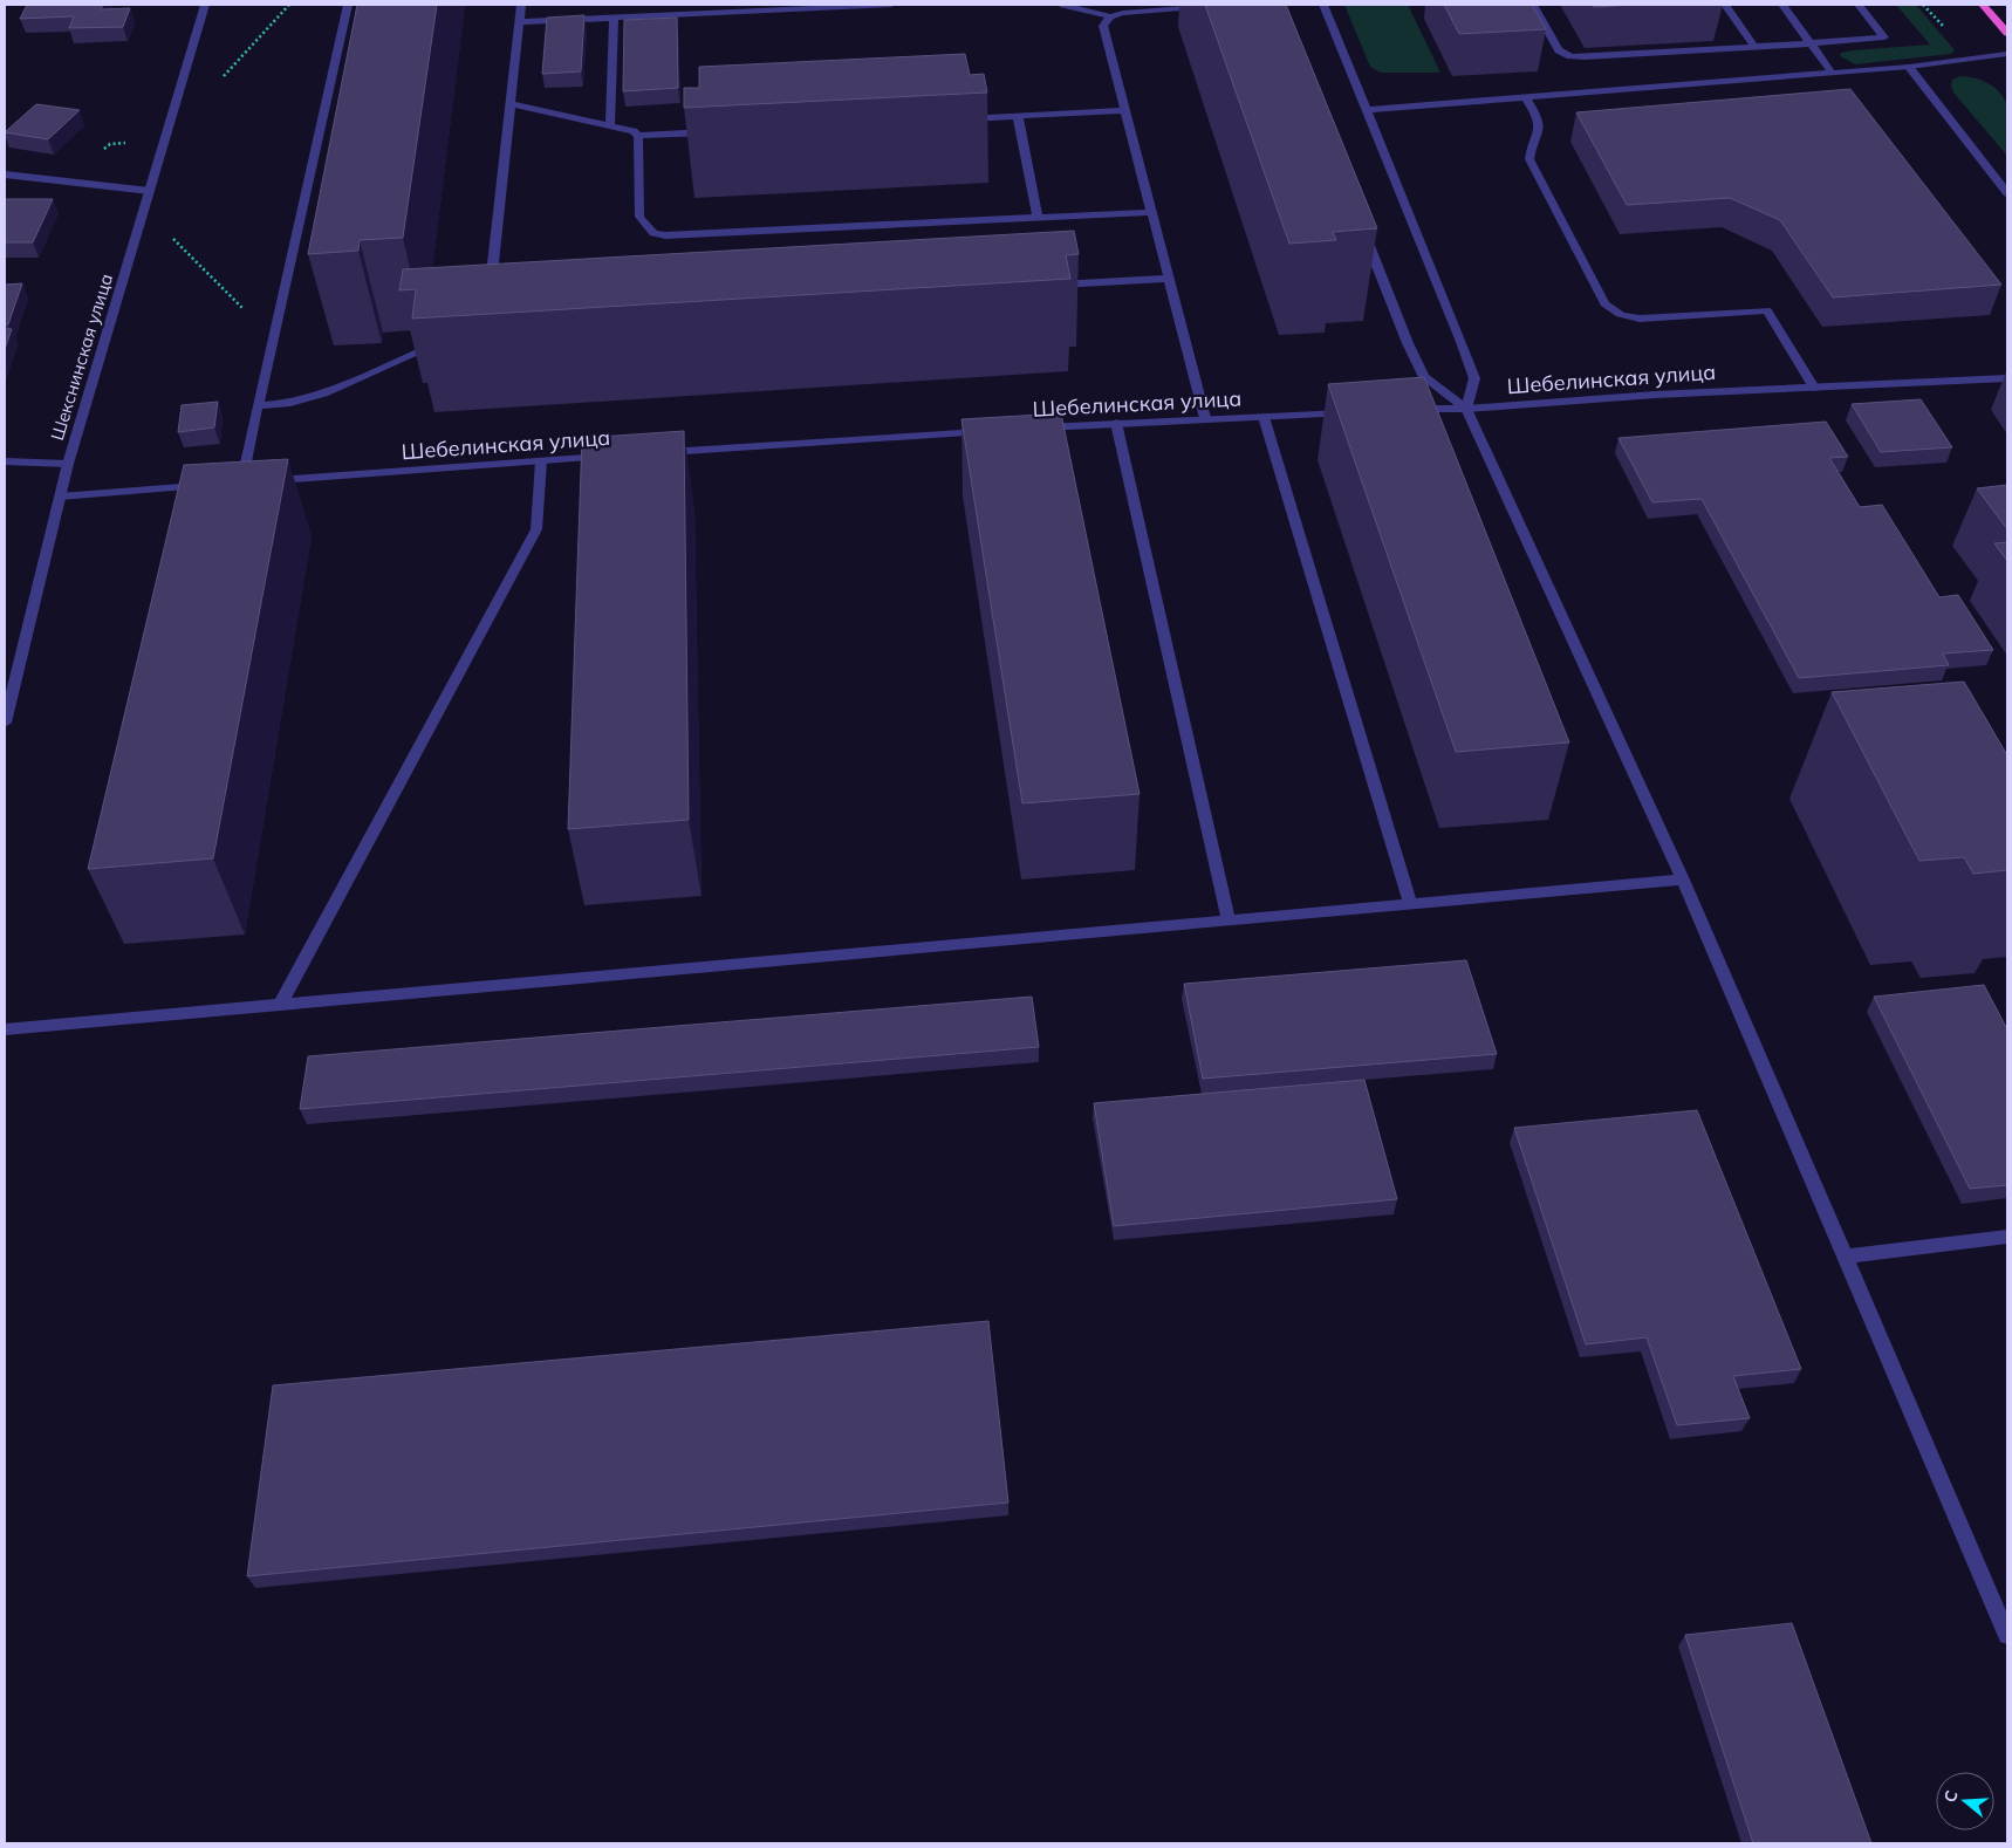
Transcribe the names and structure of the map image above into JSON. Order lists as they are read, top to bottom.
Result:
{
  "streets": {
    "street": ["Шекснинская улица", "Шебелинская улица"]
  },
  "north": "left"
}
